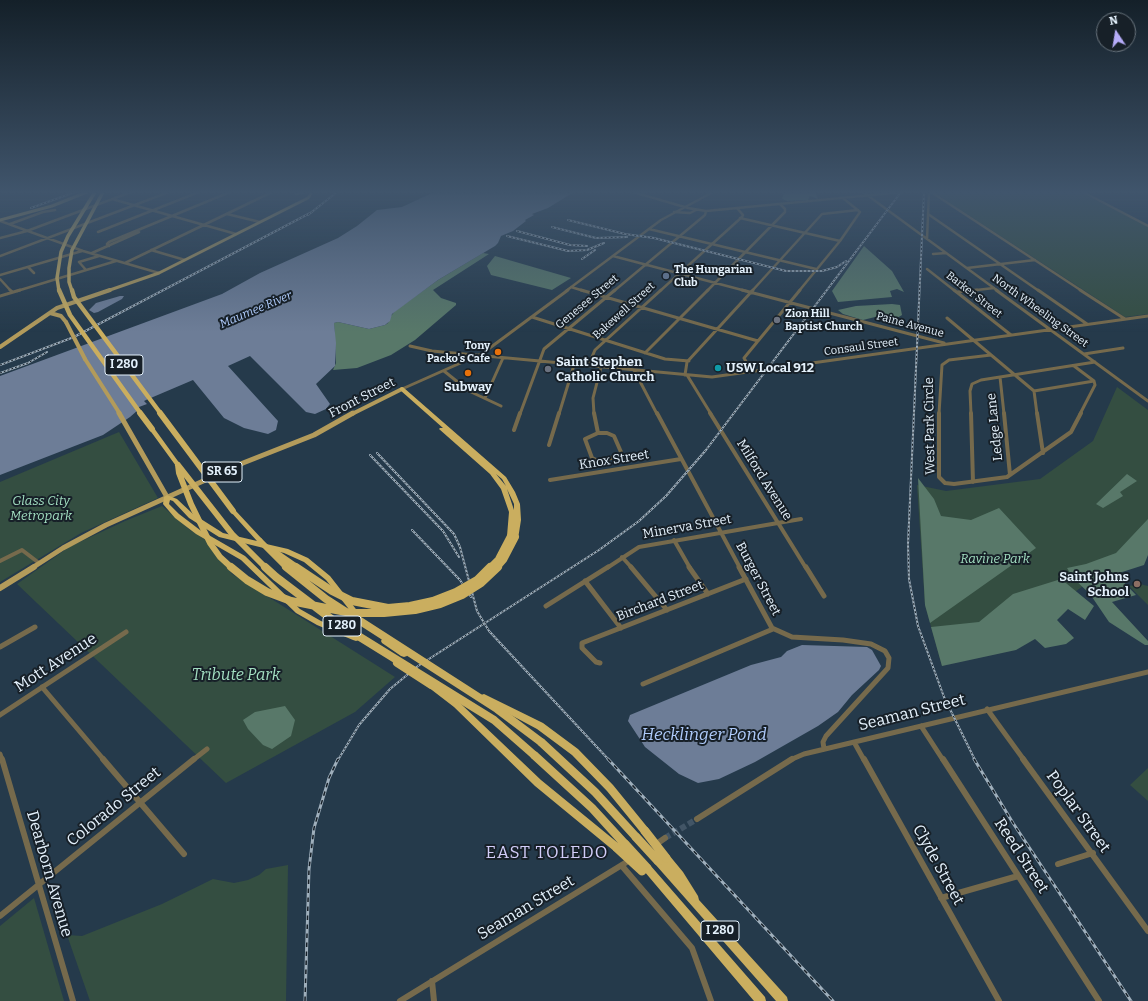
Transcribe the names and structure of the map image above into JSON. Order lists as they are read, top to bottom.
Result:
{
  "streets": {
    "highway": ["I 280"],
    "main road": ["Front Street", "SR 65"],
    "street": [
      "Barker Street",
      "Genesee Street",
      "Bakewell Street",
      "North Wheeling Street",
      "Paine Avenue",
      "Consaul Street",
      "West Park Circle",
      "Ledge Lane",
      "Knox Street",
      "Milford Avenue",
      "Minerva Street",
      "Burger Street",
      "Birchard Street",
      "Mott Avenue",
      "Seaman Street",
      "Colorado Street",
      "Poplar Street",
      "Reed Street",
      "Clyde Street",
      "Dearborn Avenue"
    ]
  },
  "crossings": [
    ["Barker Street", "Consaul Street"],
    ["Genesee Street", "Paine Avenue"],
    ["Genesee Street", "Consaul Street"],
    ["Bakewell Street", "Paine Avenue"],
    ["Bakewell Street", "Consaul Street"],
    ["North Wheeling Street", "Consaul Street"],
    ["Paine Avenue", "Consaul Street"],
    ["Paine Avenue", "Front Street"],
    ["Consaul Street", "Front Street"],
    ["Consaul Street", "Milford Avenue"],
    ["Consaul Street", "Burger Street"],
    ["Knox Street", "Burger Street"],
    ["Milford Avenue", "Minerva Street"],
    ["Minerva Street", "Burger Street"],
    ["Burger Street", "Birchard Street"],
    ["Burger Street", "Seaman Street"],
    ["Seaman Street", "Poplar Street"],
    ["Seaman Street", "Reed Street"],
    ["Seaman Street", "Clyde Street"],
    ["Colorado Street", "Dearborn Avenue"]
  ],
  "districts": ["EAST TOLEDO"],
  "water": ["Maumee River", "Hecklinger Pond"],
  "parks": ["Glass City Metropark", "Ravine Park", "Tribute Park"],
  "places": [
    "The Hungarian Club",
    "Zion Hill Baptist Church",
    "Tony Packo's Cafe",
    "USW Local 912",
    "Saint Stephen Catholic Church",
    "Subway",
    "Saint Johns School"
  ],
  "north": "top"
}
